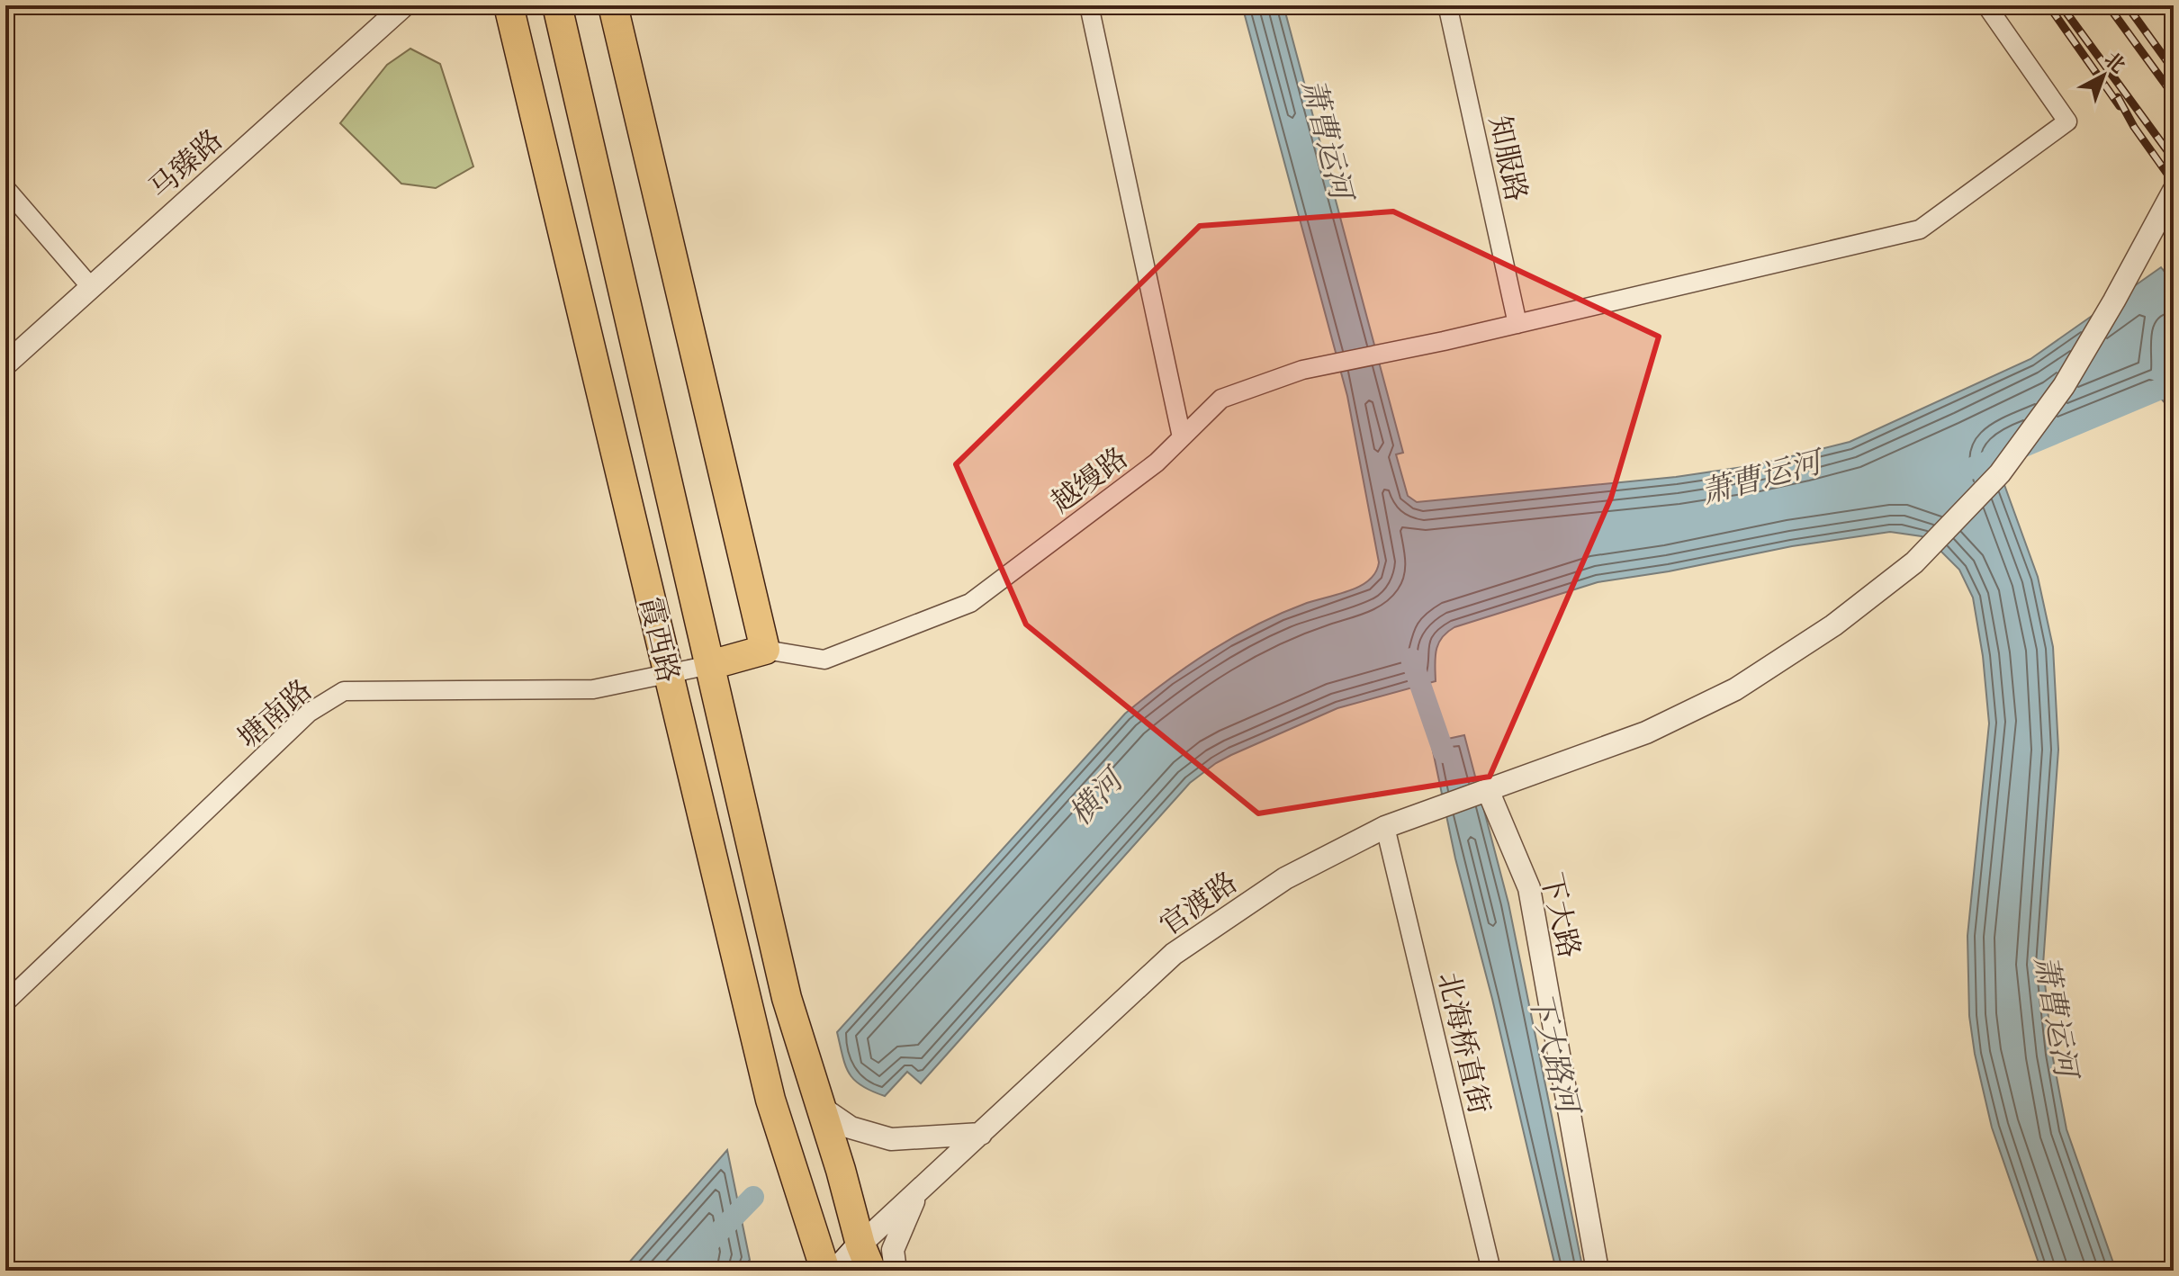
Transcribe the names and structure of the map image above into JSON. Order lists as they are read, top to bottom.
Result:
{
  "streets": {
    "main road": ["霞西路"],
    "street": [
      "知服路",
      "马臻路",
      "越缦路",
      "塘南路",
      "官渡路",
      "下大路",
      "北海桥直街"
    ]
  },
  "crossings": [
    ["知服路", "越缦路"],
    ["霞西路", "塘南路"],
    ["霞西路", "官渡路"],
    ["官渡路", "下大路"],
    ["官渡路", "北海桥直街"]
  ],
  "water": ["萧曹运河", "横河", "下大路河"],
  "north": "top right"
}
